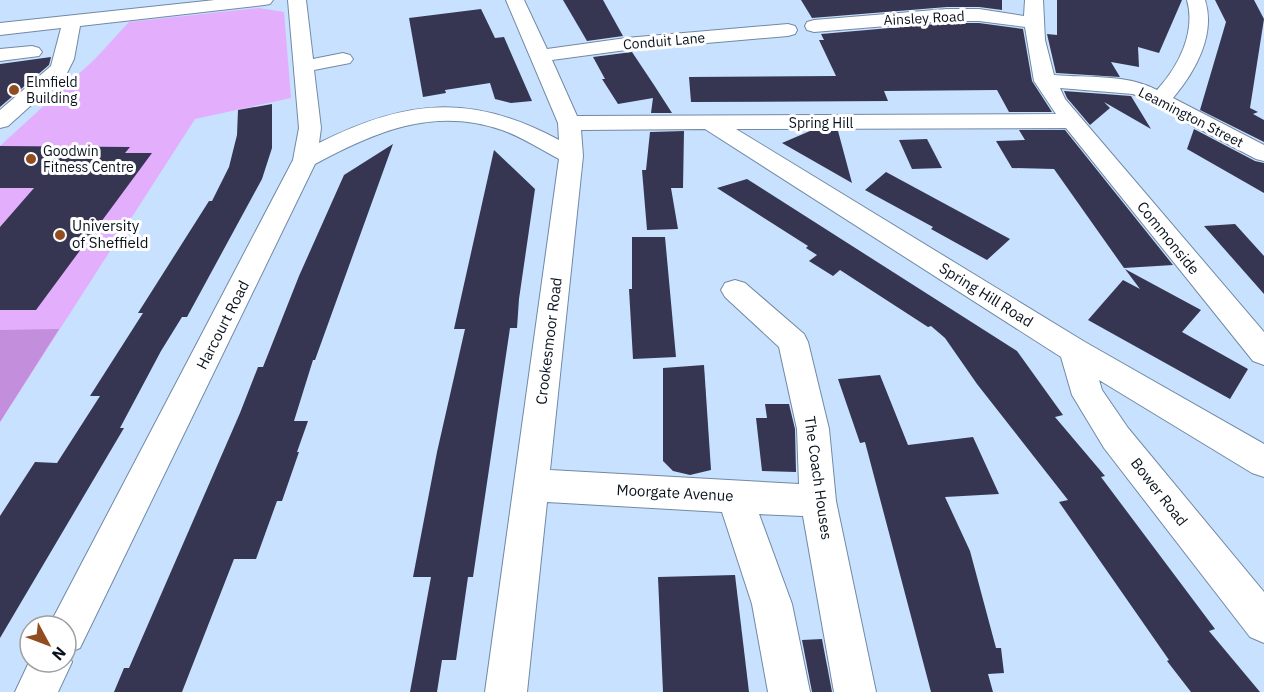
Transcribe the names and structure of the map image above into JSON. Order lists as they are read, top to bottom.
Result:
{
  "streets": {
    "street": [
      "Ainsley Road",
      "Conduit Lane",
      "Leamington Street",
      "Spring Hill",
      "Commonside",
      "Spring Hill Road",
      "Harcourt Road",
      "Crookesmoor Road",
      "The Coach Houses",
      "Bower Road",
      "Moorgate Avenue"
    ]
  },
  "crossings": [
    ["Ainsley Road", "Commonside"],
    ["Conduit Lane", "Crookesmoor Road"],
    ["Leamington Street", "Commonside"],
    ["Spring Hill", "Commonside"],
    ["Spring Hill", "Spring Hill Road"],
    ["Spring Hill", "Crookesmoor Road"],
    ["Spring Hill Road", "Bower Road"],
    ["Crookesmoor Road", "Moorgate Avenue"],
    ["The Coach Houses", "Moorgate Avenue"]
  ],
  "places": ["Elmfield Building", "Goodwin Fitness Centre", "University of Sheffield"],
  "north": "bottom right"
}
